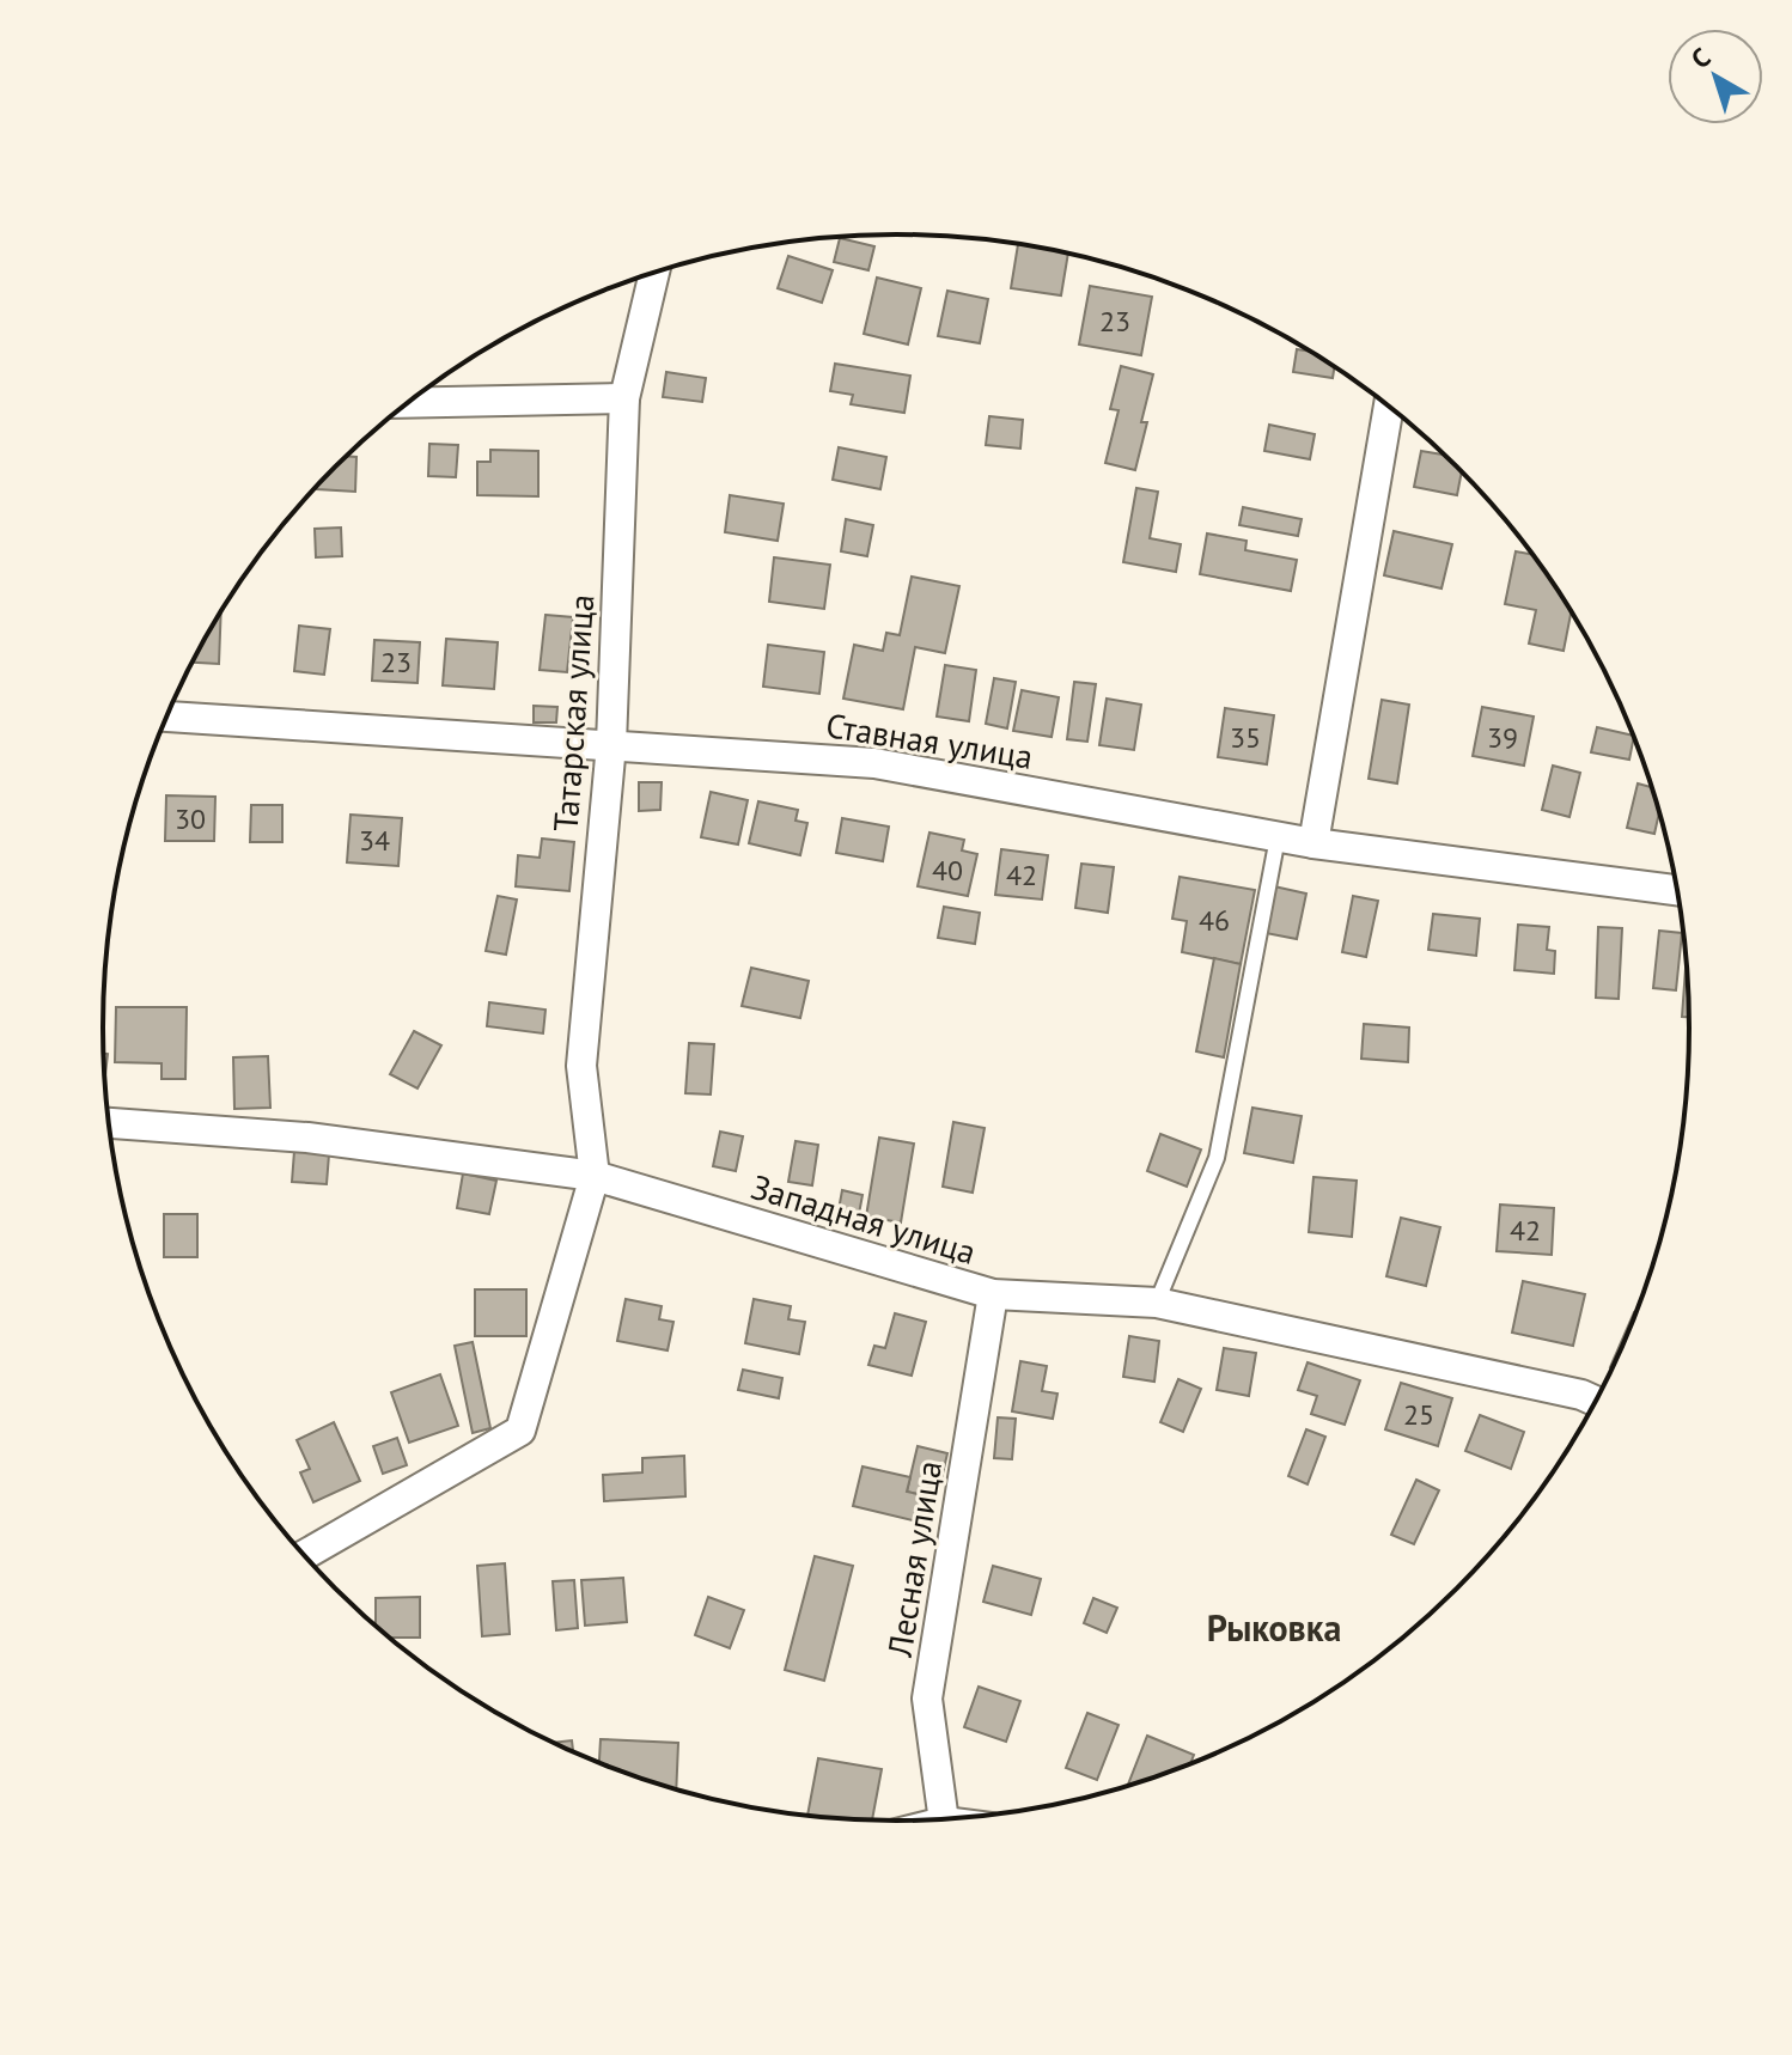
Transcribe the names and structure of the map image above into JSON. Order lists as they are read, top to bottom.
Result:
{
  "streets": {
    "street": [
      "Татарская улица",
      "Ставная улица",
      "Западная улица",
      "Лесная улица"
    ]
  },
  "crossings": [
    ["Татарская улица", "Ставная улица"],
    ["Татарская улица", "Западная улица"],
    ["Западная улица", "Лесная улица"]
  ],
  "districts": ["Рыковка"],
  "house_numbers": [
    "23",
    "23",
    "35",
    "39",
    "30",
    "34",
    "40",
    "42",
    "46",
    "42",
    "25"
  ],
  "north": "top left"
}
